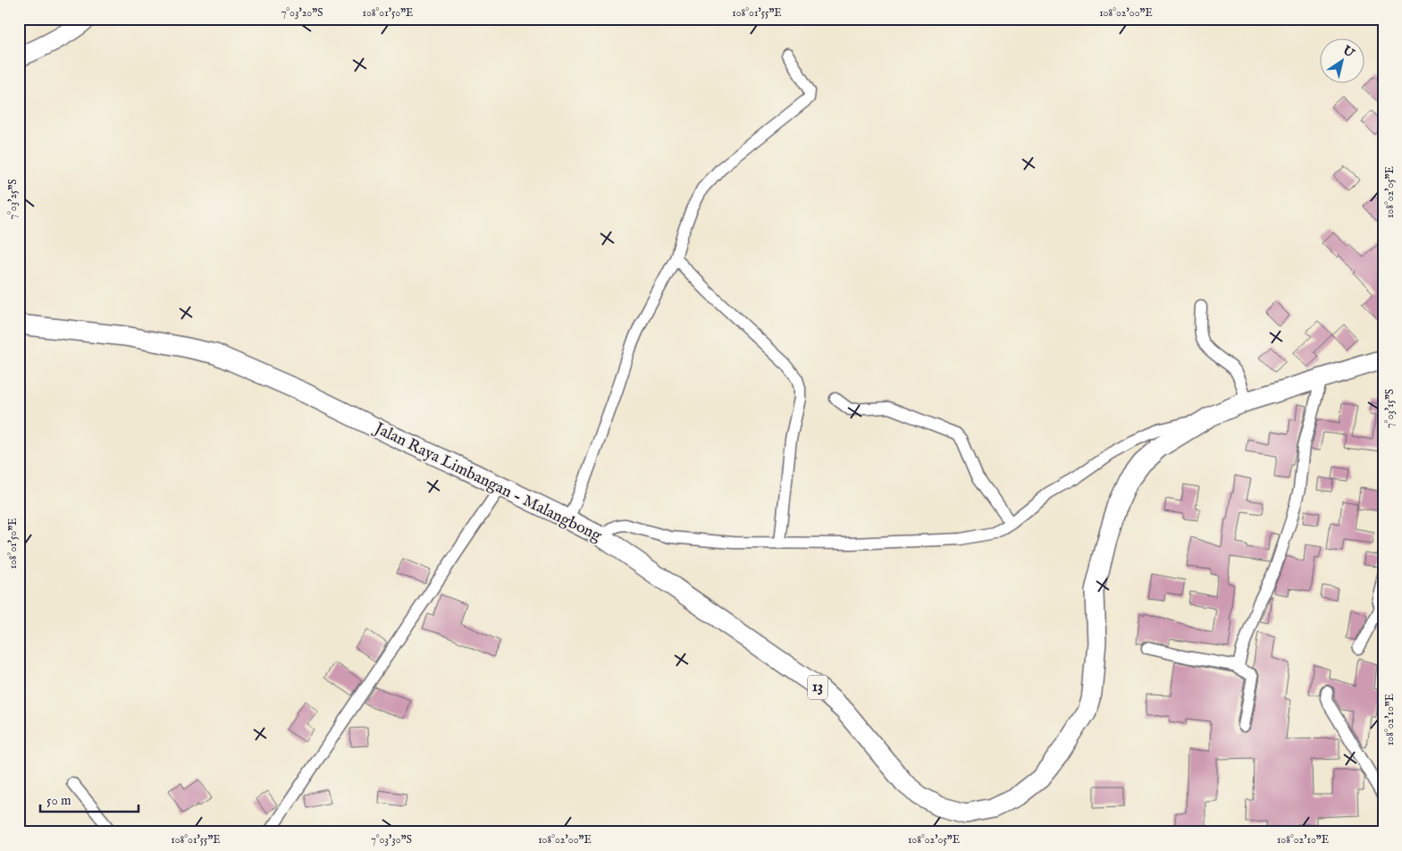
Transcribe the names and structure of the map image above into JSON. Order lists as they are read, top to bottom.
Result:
{
  "streets": {
    "highway": ["Jalan Raya Limbangan - Malangbong", "13"]
  },
  "scale_bar": "50 m",
  "north": "top right",
  "coordinates": [
    "7°03'20\"S",
    "108°01'50\"E",
    "108°01'55\"E",
    "108°02'00\"E",
    "108°02'05\"E",
    "7°03'25\"S",
    "7°03'15\"S",
    "108°02'10\"E",
    "7°03'30\"S"
  ]
}
